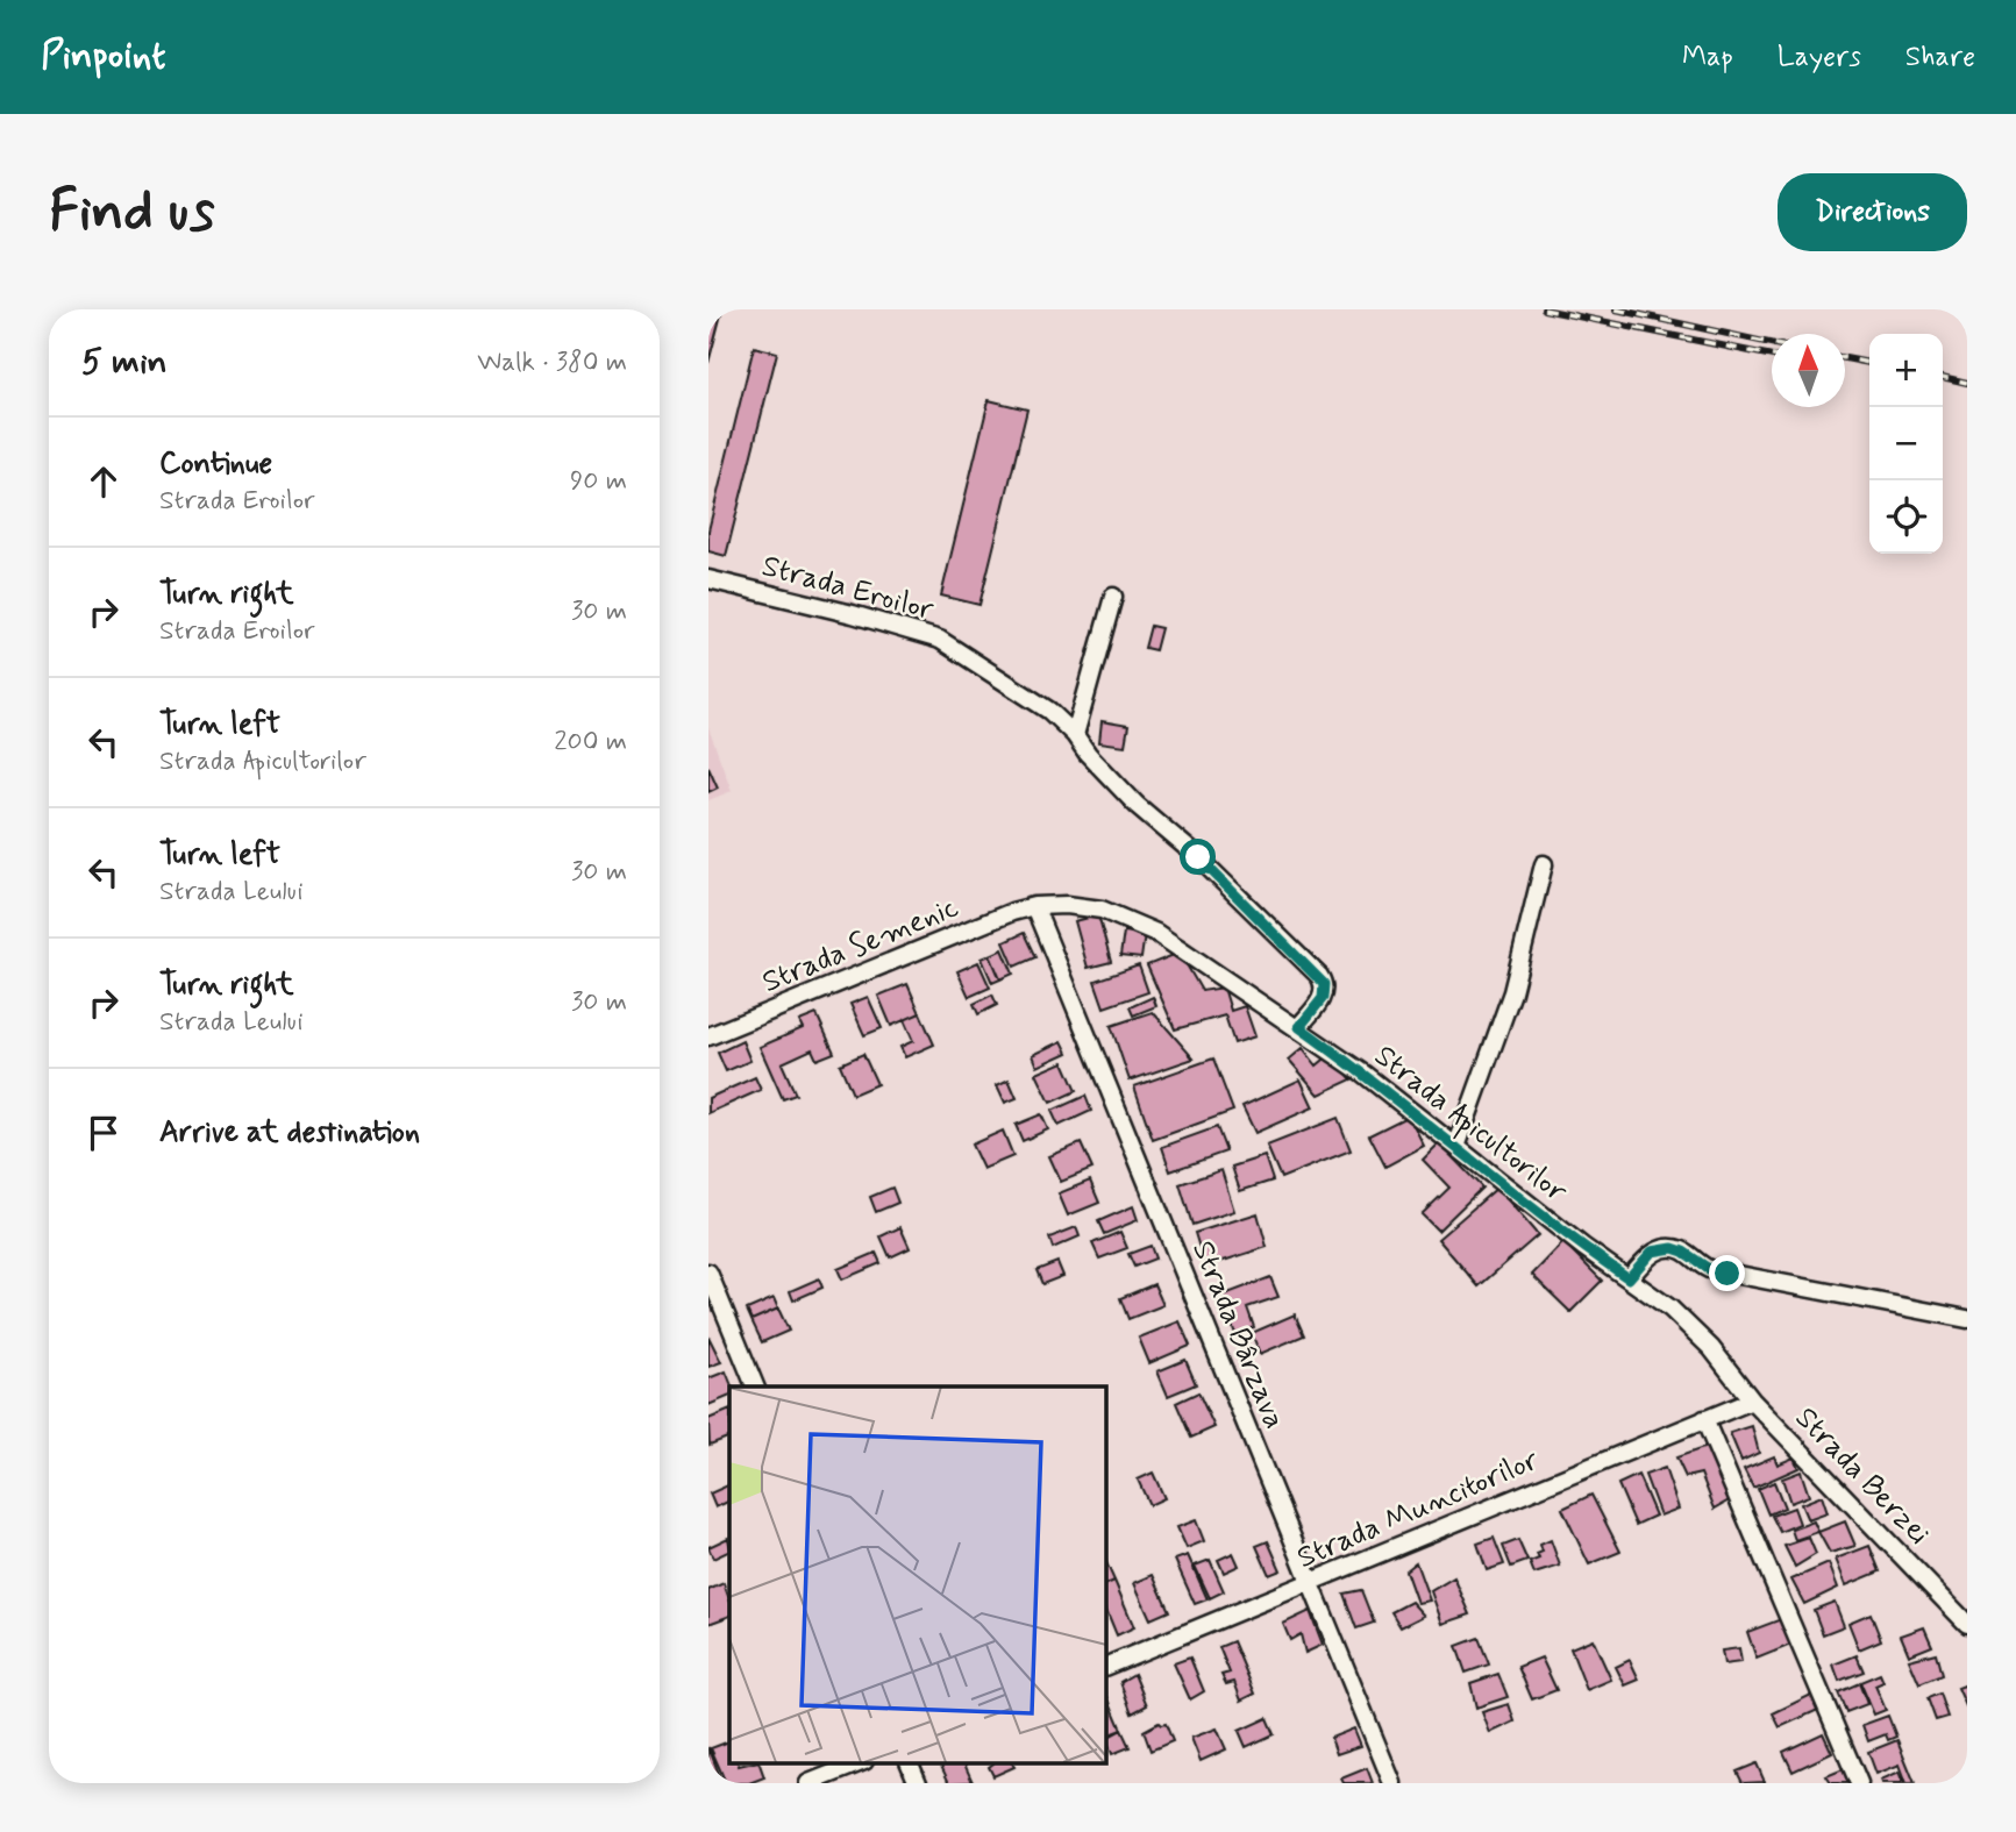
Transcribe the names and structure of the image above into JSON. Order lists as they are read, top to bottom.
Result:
{
  "streets": {
    "street": [
      "Strada Eroilor",
      "Strada Semenic",
      "Strada Apicultorilor",
      "Strada Bârzava",
      "Strada Berzei",
      "Strada Muncitorilor"
    ]
  },
  "crossings": [
    ["Strada Eroilor", "Strada Apicultorilor"],
    ["Strada Semenic", "Strada Apicultorilor"],
    ["Strada Semenic", "Strada Bârzava"],
    ["Strada Apicultorilor", "Strada Bârzava"],
    ["Strada Apicultorilor", "Strada Berzei"],
    ["Strada Apicultorilor", "Strada Muncitorilor"],
    ["Strada Bârzava", "Strada Muncitorilor"],
    ["Strada Berzei", "Strada Muncitorilor"]
  ],
  "north": "top",
  "page": {
    "header": "Pinpoint",
    "nav": ["Map", "Layers", "Share"],
    "buttons": "Directions",
    "title": "Find us",
    "heading": ["5 min", "Walk · 380 m"],
    "map_buttons": ["+", "−"],
    "list": [
      ["Continue", "Strada Eroilor", "90 m"],
      ["Turn right", "Strada Eroilor", "30 m"],
      ["Turn left", "Strada Apicultorilor", "200 m"],
      ["Turn left", "Strada Leului", "30 m"],
      ["Turn right", "Strada Leului", "30 m"],
      "Arrive at destination"
    ]
  }
}
